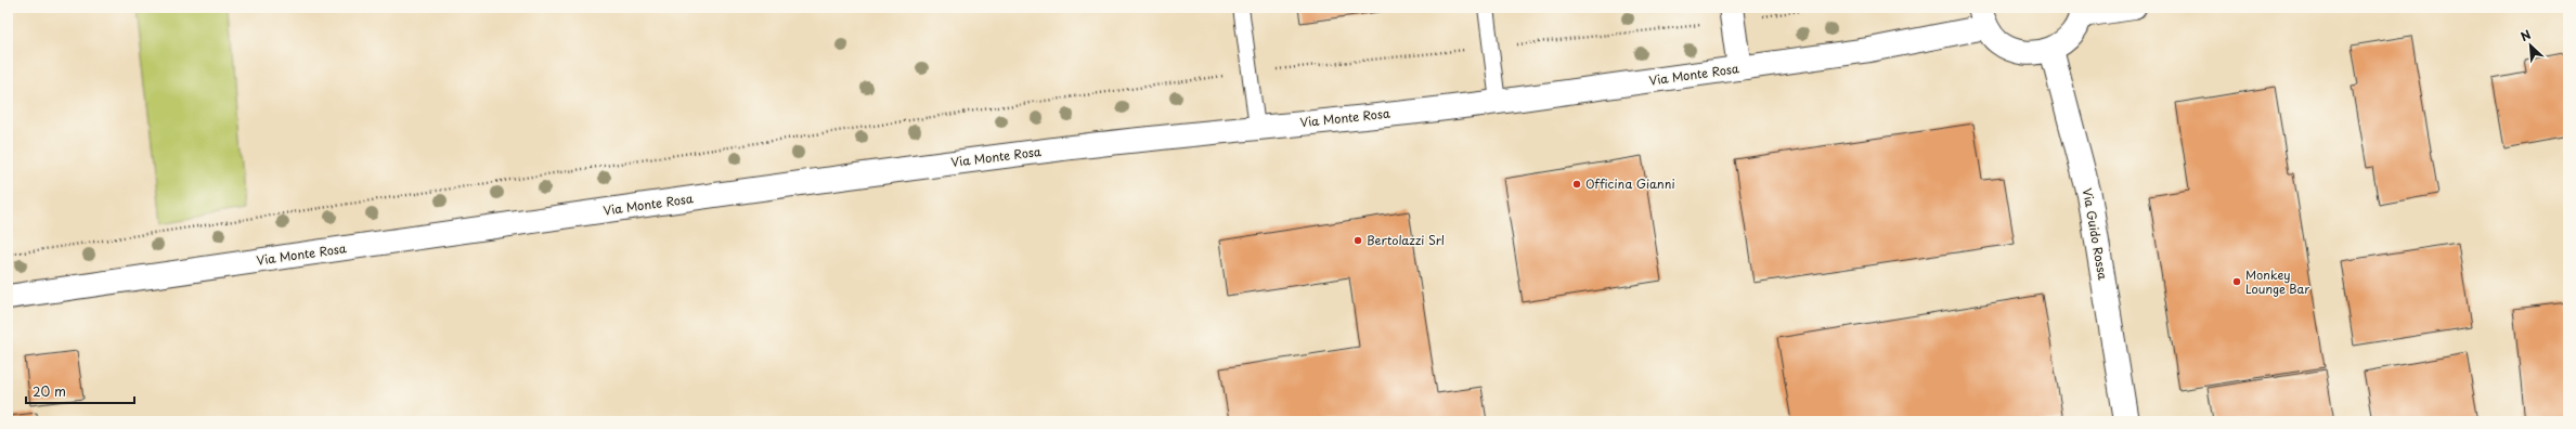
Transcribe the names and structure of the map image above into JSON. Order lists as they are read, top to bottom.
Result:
{
  "streets": {
    "street": ["Via Monte Rosa", "Via Guido Rossa"]
  },
  "crossings": [
    ["Via Monte Rosa", "Via Guido Rossa"]
  ],
  "places": ["Officina Gianni", "Bertolazzi Srl", "Monkey Lounge Bar"],
  "scale_bar": "20 m",
  "north": "top left"
}
